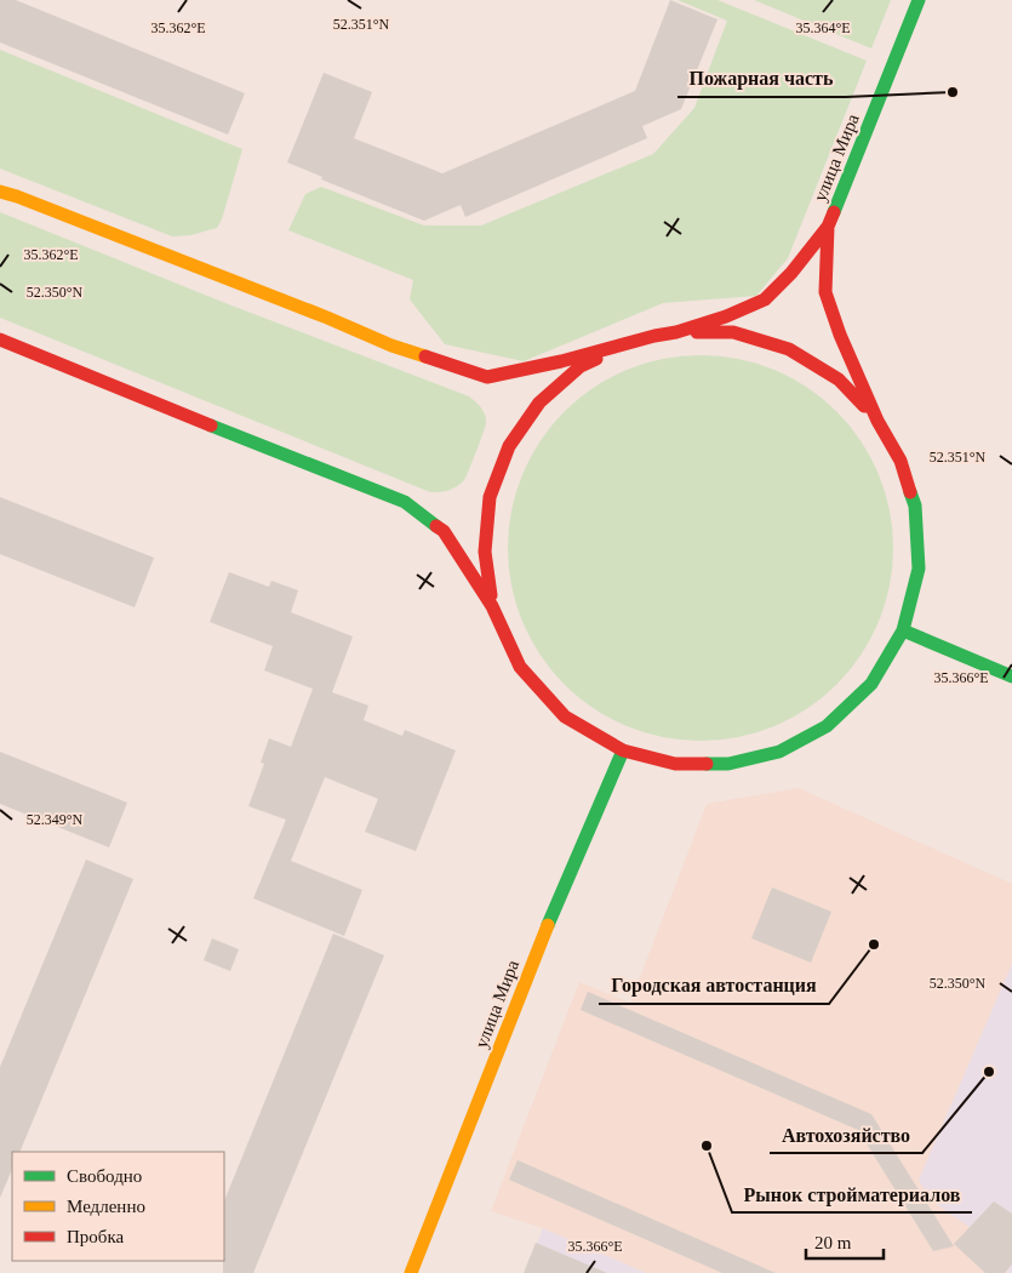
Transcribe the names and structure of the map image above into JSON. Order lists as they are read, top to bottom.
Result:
{
  "streets": {
    "main road": ["улица Мира"]
  },
  "places": [
    "Пожарная часть",
    "Городская автостанция",
    "Автохозяйство",
    "Рынок стройматериалов"
  ],
  "legend": ["Свободно", "Медленно", "Пробка"],
  "scale_bar": "20 m",
  "coordinates": [
    "52.351°N",
    "35.362°E",
    "35.364°E",
    "52.350°N",
    "35.366°E",
    "52.349°N"
  ]
}
